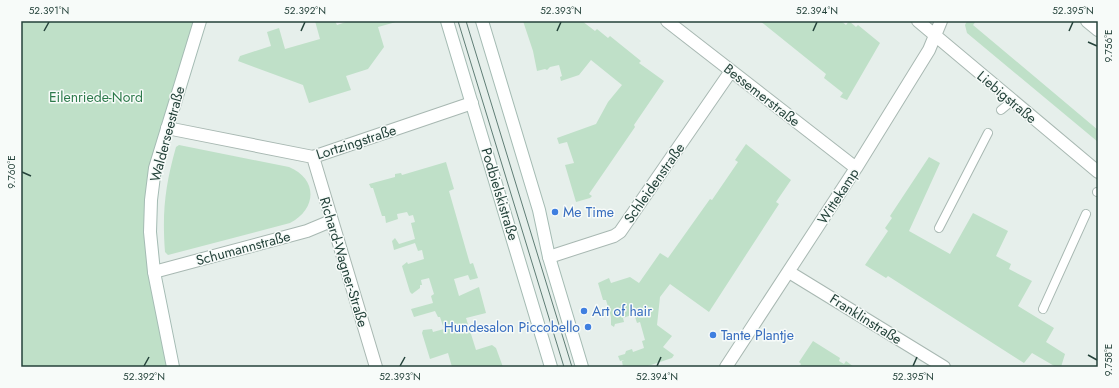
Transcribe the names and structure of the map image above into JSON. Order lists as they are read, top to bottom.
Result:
{
  "streets": {
    "street": [
      "Bessemerstraße",
      "Liebigstraße",
      "Walderseestraße",
      "Lortzingstraße",
      "Schleidenstraße",
      "Podbielskistraße",
      "Wittekamp",
      "Schumannstraße",
      "Richard-Wagner-Straße",
      "Franklinstraße"
    ]
  },
  "crossings": [
    ["Bessemerstraße", "Schleidenstraße"],
    ["Bessemerstraße", "Wittekamp"],
    ["Liebigstraße", "Wittekamp"],
    ["Walderseestraße", "Lortzingstraße"],
    ["Walderseestraße", "Schumannstraße"],
    ["Lortzingstraße", "Podbielskistraße"],
    ["Lortzingstraße", "Richard-Wagner-Straße"],
    ["Wittekamp", "Franklinstraße"],
    ["Schumannstraße", "Richard-Wagner-Straße"]
  ],
  "parks": ["Eilenriede-Nord"],
  "places": [
    "Me Time",
    "Art of hair",
    "Hundesalon Piccobello",
    "Tante Plantje"
  ],
  "coordinates": [
    "52.391°N",
    "52.392°N",
    "52.393°N",
    "52.394°N",
    "52.395°N",
    "9.756°E",
    "9.760°E",
    "9.758°E"
  ]
}
